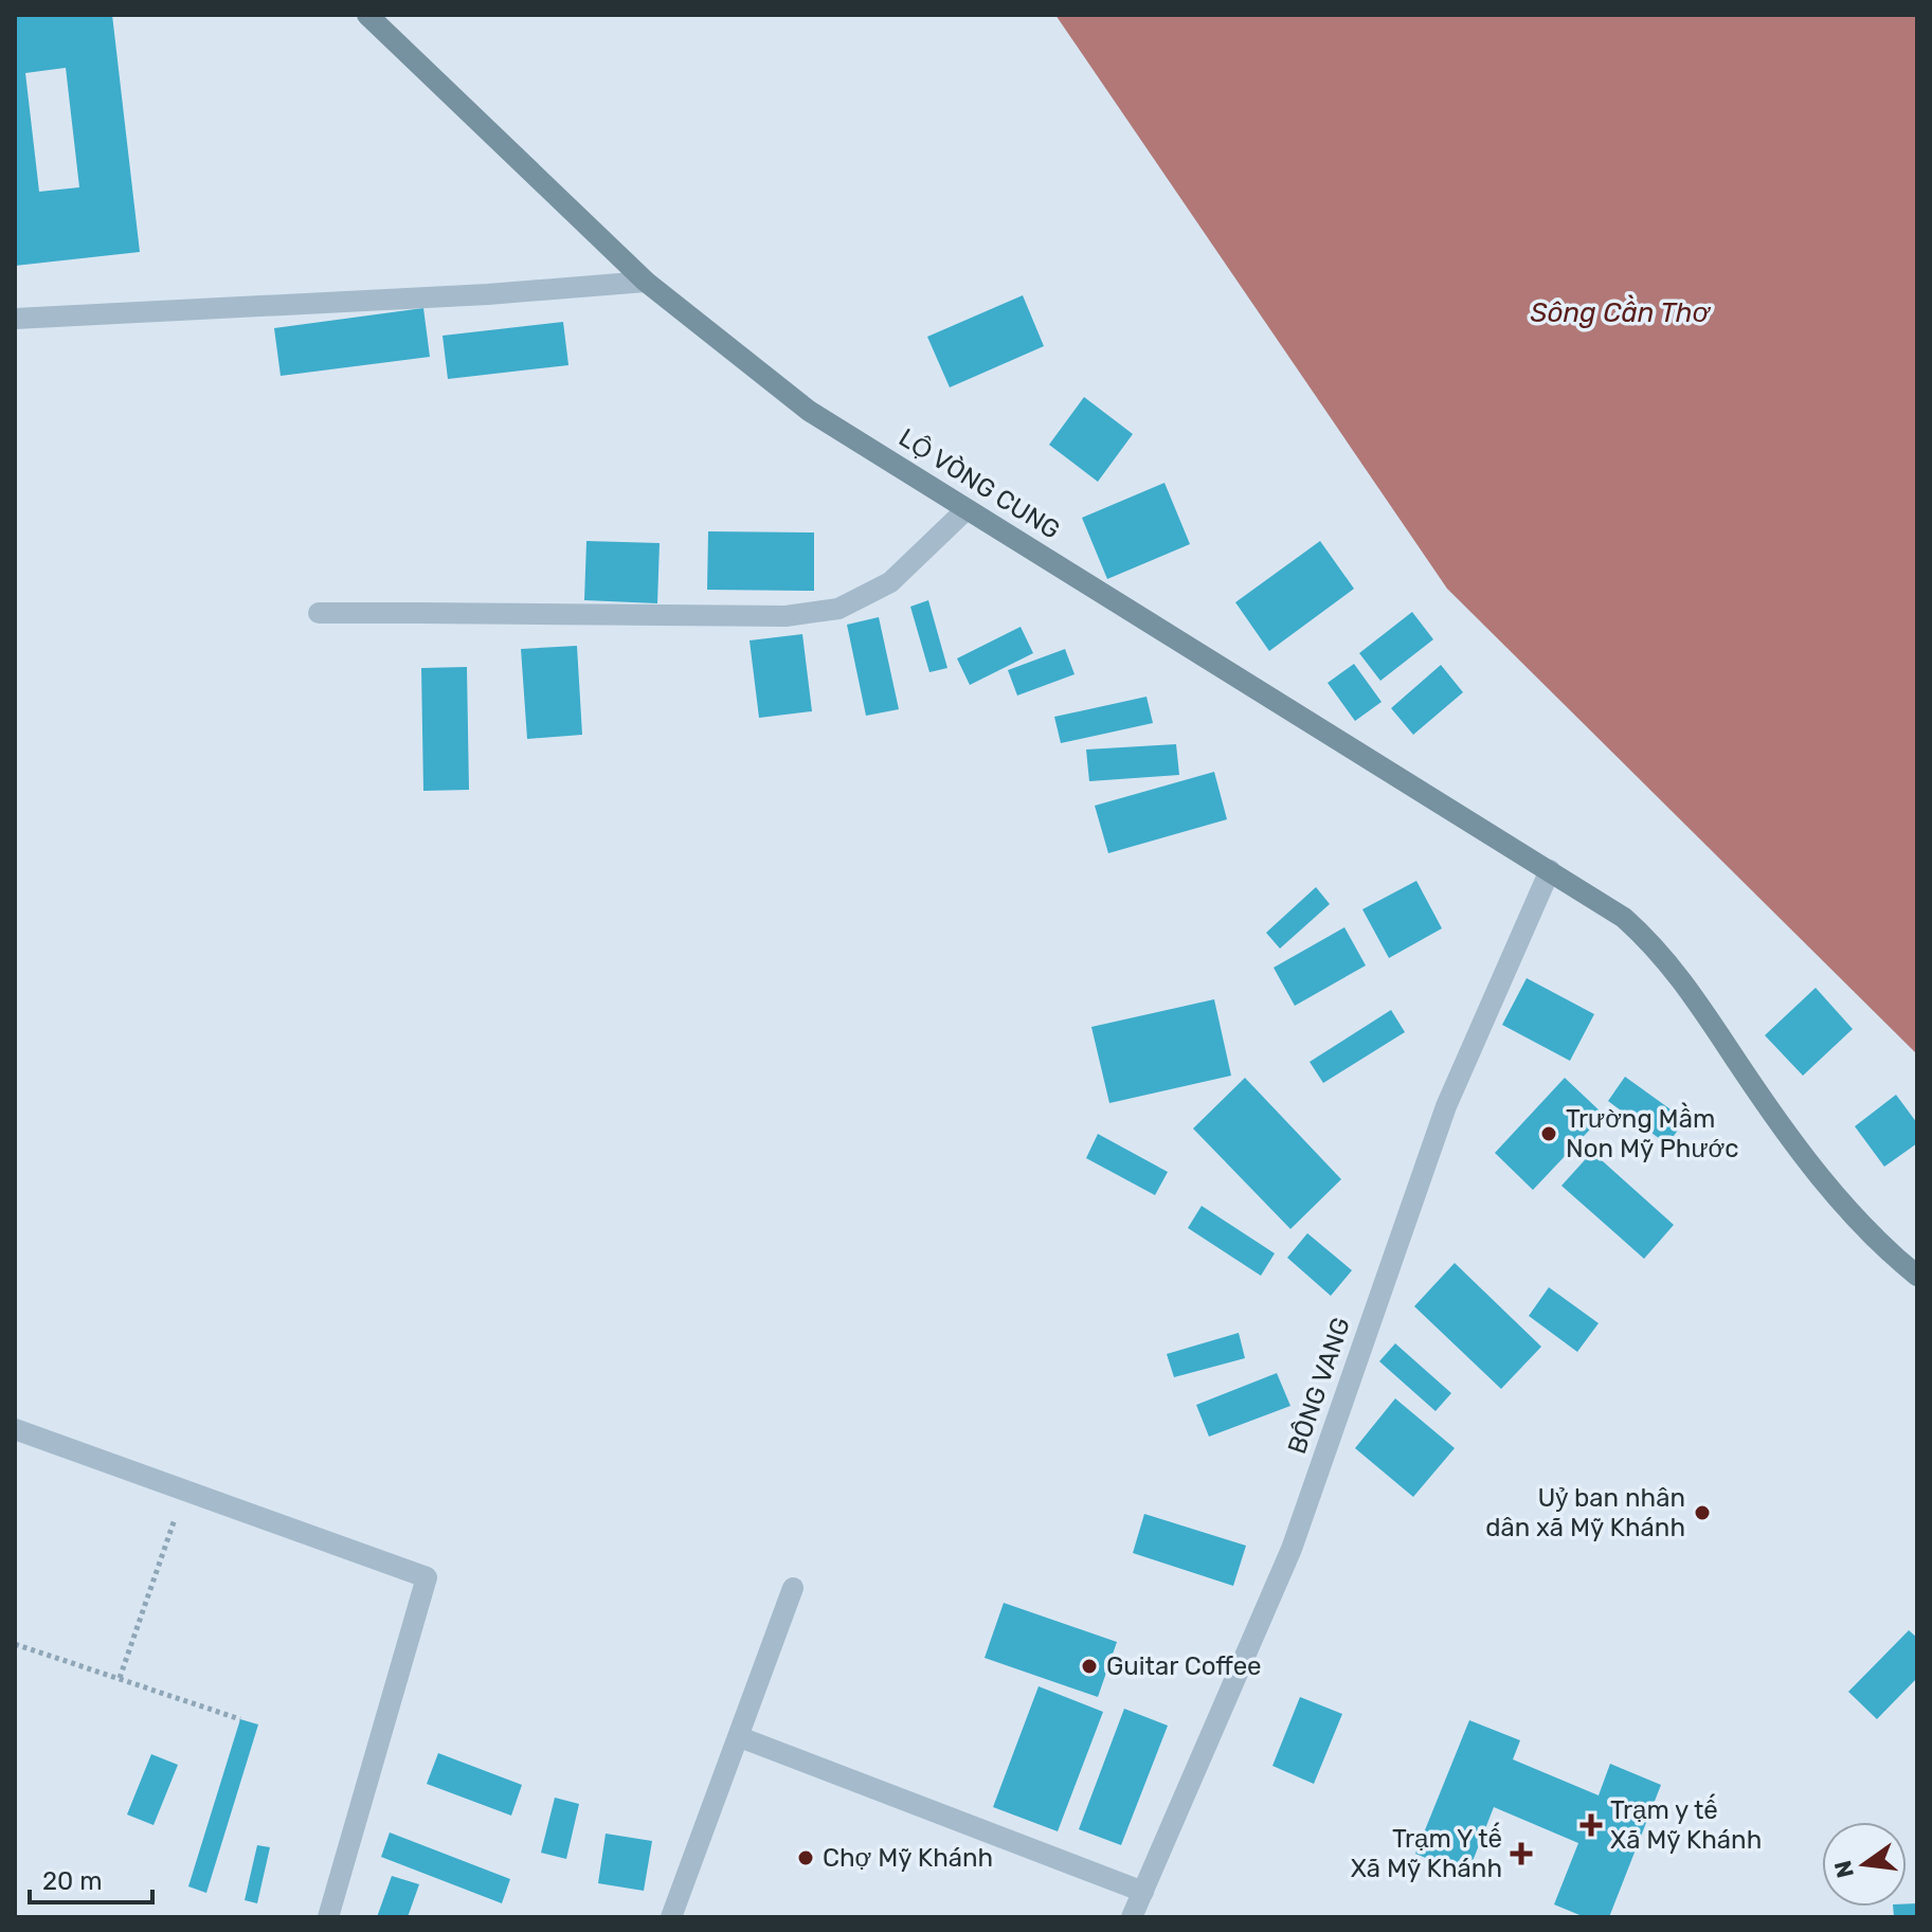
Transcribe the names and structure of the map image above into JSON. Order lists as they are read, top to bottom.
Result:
{
  "streets": {
    "main road": ["LỘ VÒNG CUNG"],
    "street": ["BÔNG VANG"]
  },
  "crossings": [
    ["LỘ VÒNG CUNG", "BÔNG VANG"]
  ],
  "water": ["Sông Cần Thơ"],
  "places": {
    "other": [
      "Trường Mầm Non Mỹ Phước",
      "Uỷ ban nhân dân xã Mỹ Khánh",
      "Guitar Coffee",
      "Chợ Mỹ Khánh"
    ],
    "health": ["Trạm y tế Xã Mỹ Khánh", "Trạm Y tế Xã Mỹ Khánh"]
  },
  "scale_bar": "20 m",
  "north": "left"
}
